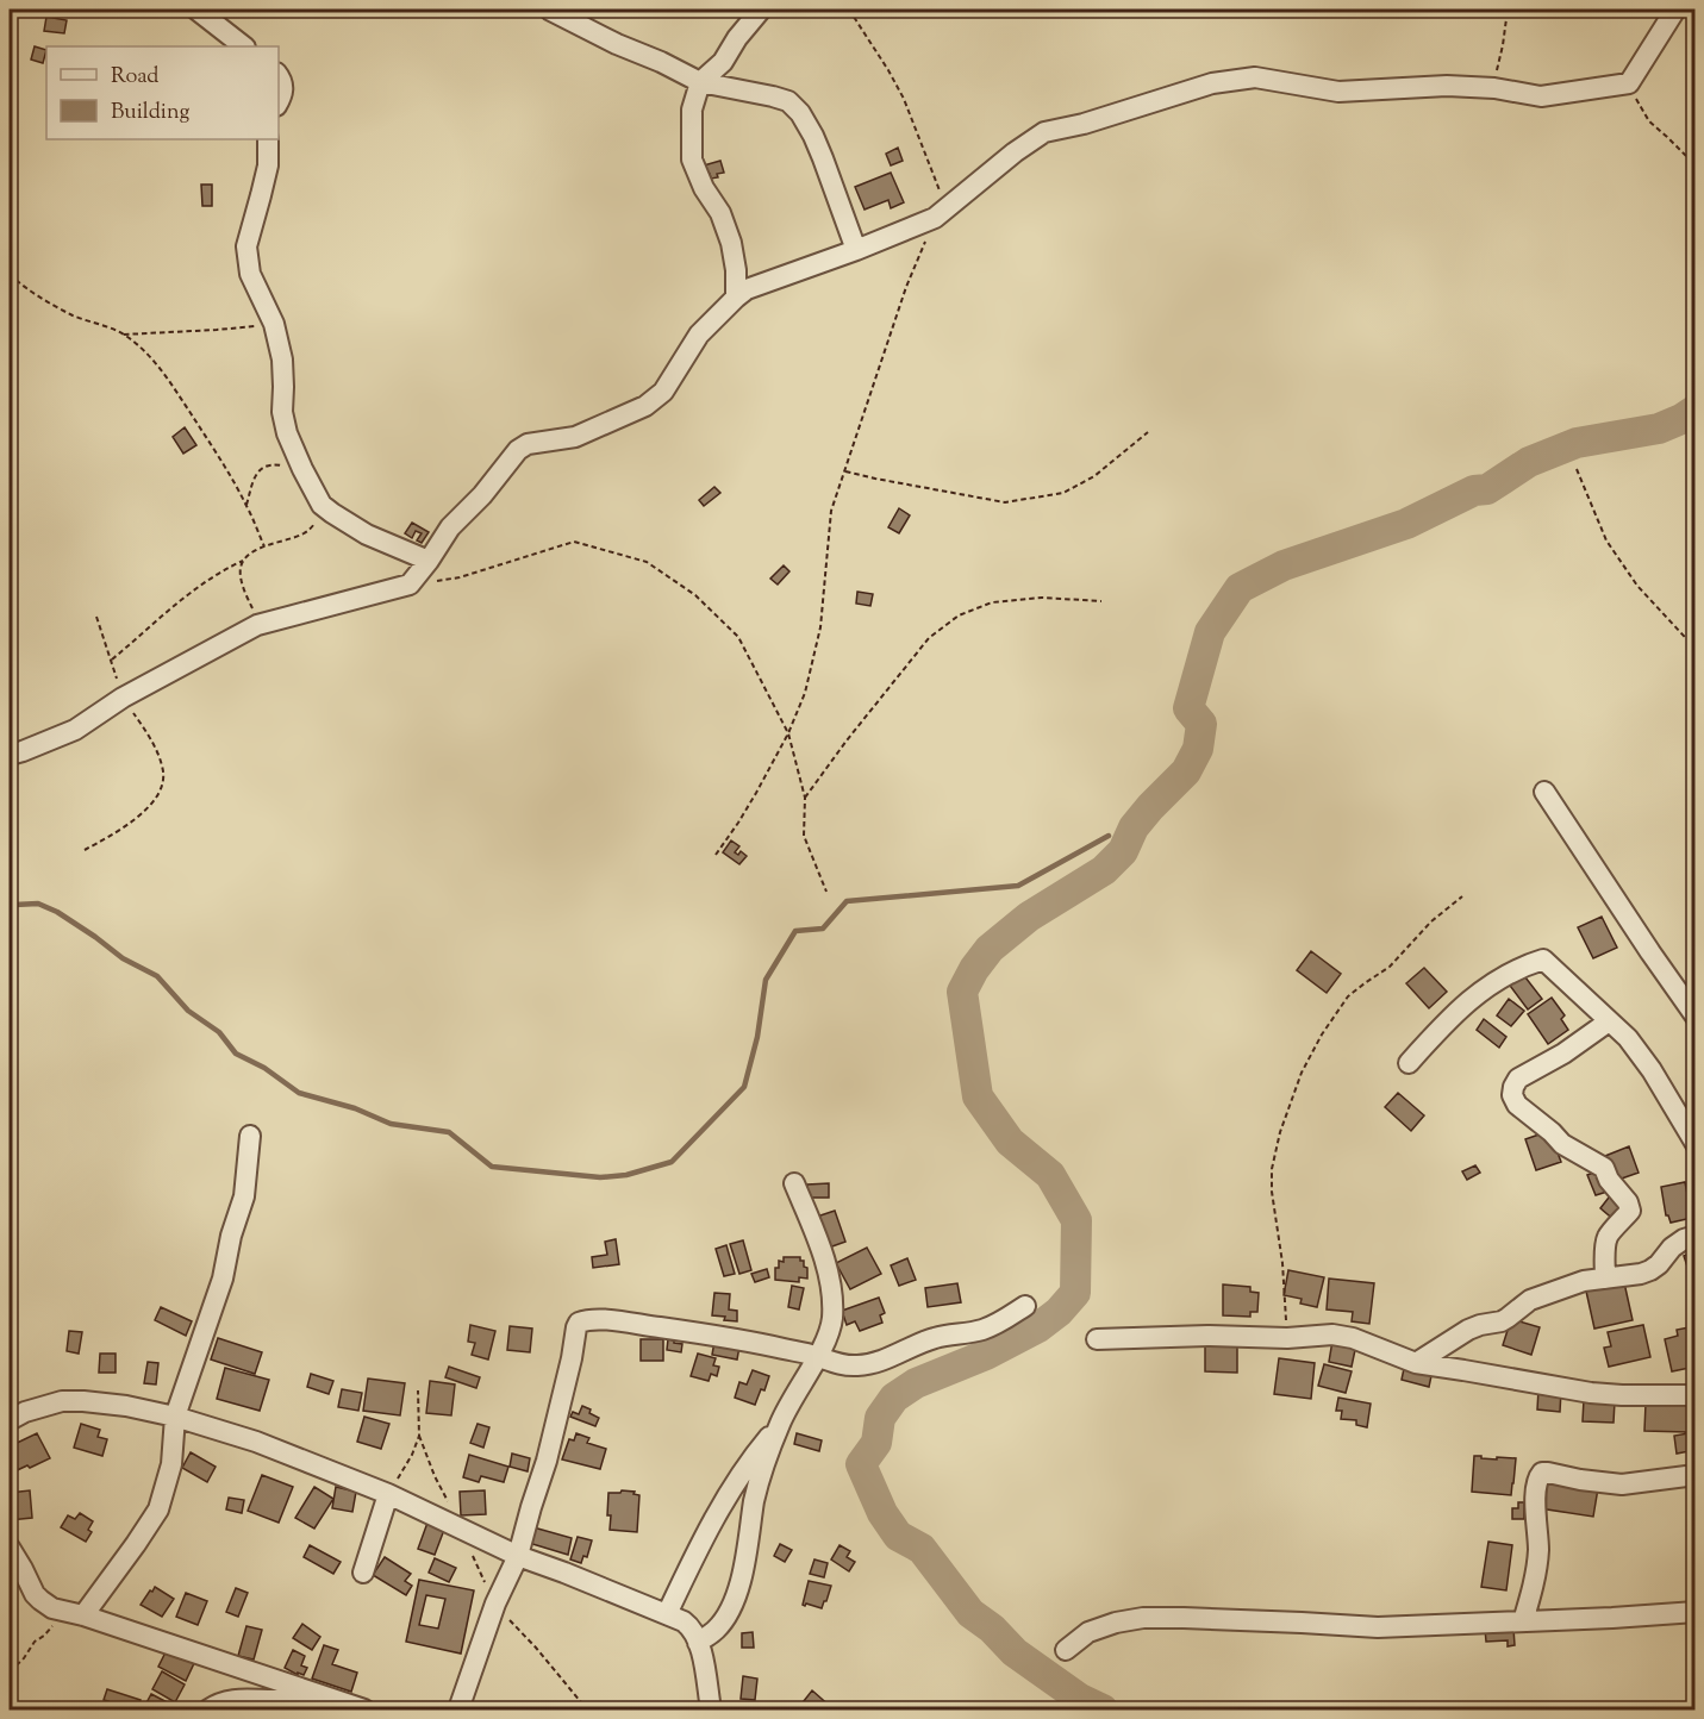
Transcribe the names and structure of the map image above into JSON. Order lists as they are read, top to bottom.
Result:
{
  "legend": ["Road", "Building"]
}
